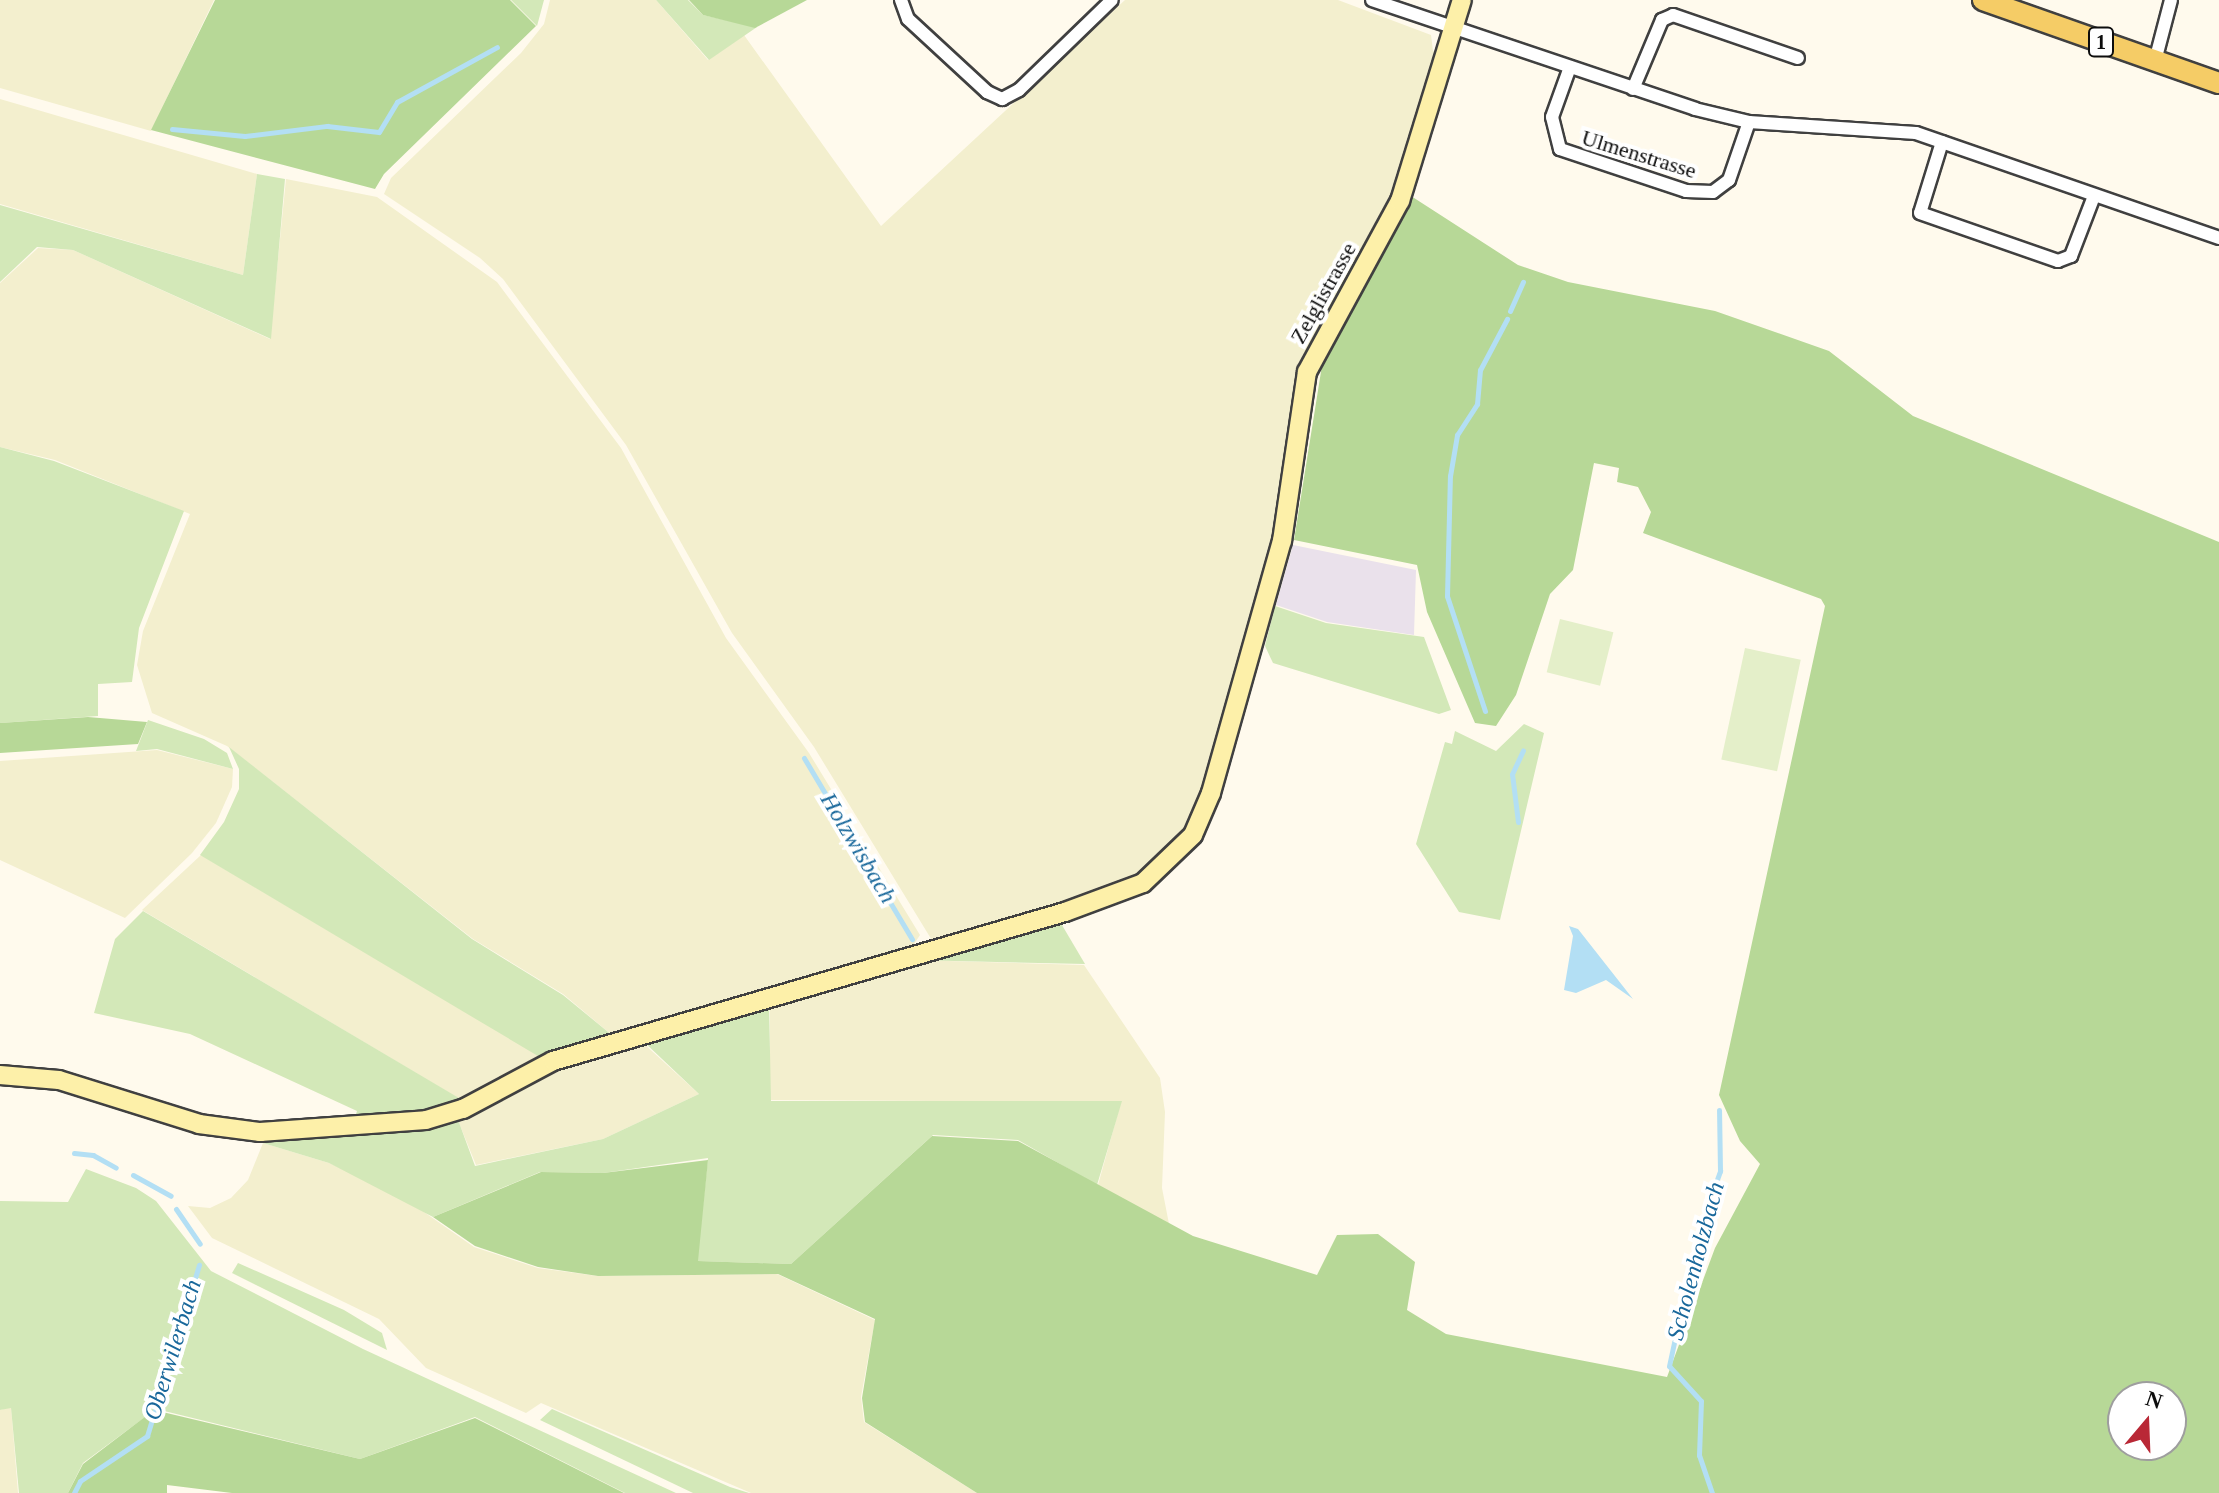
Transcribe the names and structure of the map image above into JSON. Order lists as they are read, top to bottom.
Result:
{
  "streets": {
    "main road": ["1"],
    "street": ["Ulmenstrasse", "Zelglistrasse"]
  },
  "water": ["Holzwisbach", "Scholenholzbach", "Oberwilerbach"],
  "north": "top"
}
